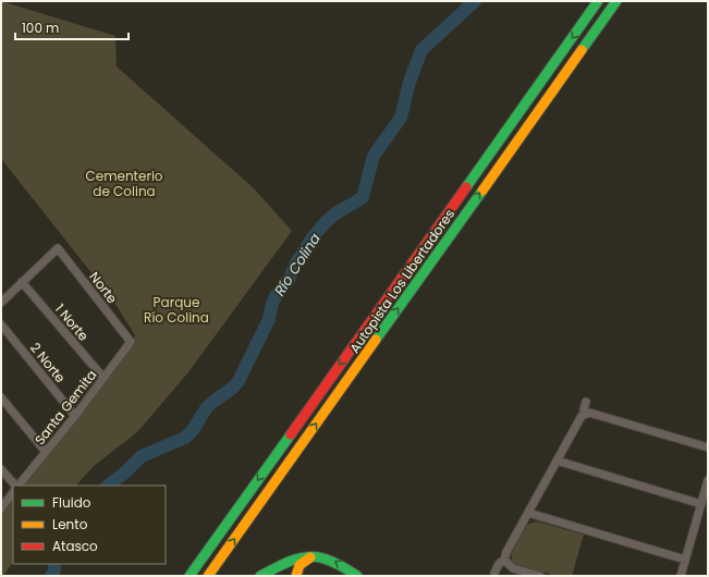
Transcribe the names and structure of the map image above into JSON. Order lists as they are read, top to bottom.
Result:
{
  "streets": {
    "main road": ["Autopista Los Libertadores"],
    "street": [
      "Norte",
      "1 Norte",
      "2 Norte",
      "Santa Gemita"
    ]
  },
  "crossings": [
    ["Norte", "1 Norte"],
    ["Norte", "Santa Gemita"],
    ["1 Norte", "Santa Gemita"],
    ["2 Norte", "Santa Gemita"]
  ],
  "water": ["Río Colina"],
  "parks": ["Cementerio de Colina", "Parque Río Colina"],
  "legend": ["Fluido", "Lento", "Atasco"],
  "scale_bar": "100 m"
}
